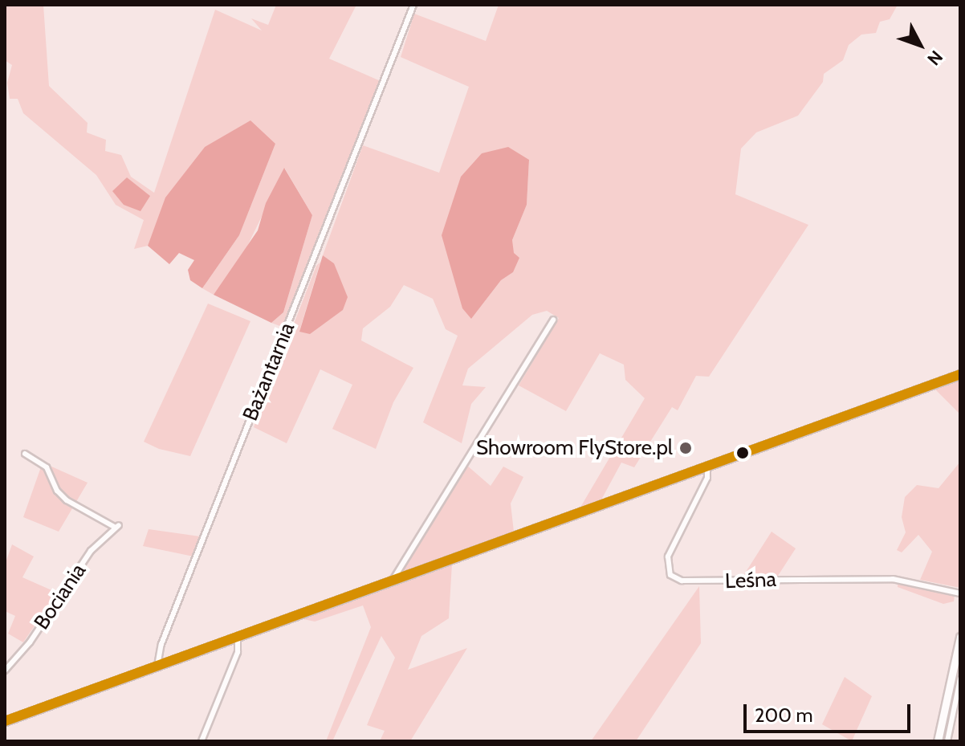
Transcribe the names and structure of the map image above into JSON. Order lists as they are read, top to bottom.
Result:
{
  "streets": {
    "street": ["Bażantarnia", "Leśna", "Bociania"]
  },
  "places": ["Showroom FlyStore.pl"],
  "scale_bar": "200 m",
  "north": "bottom right"
}
